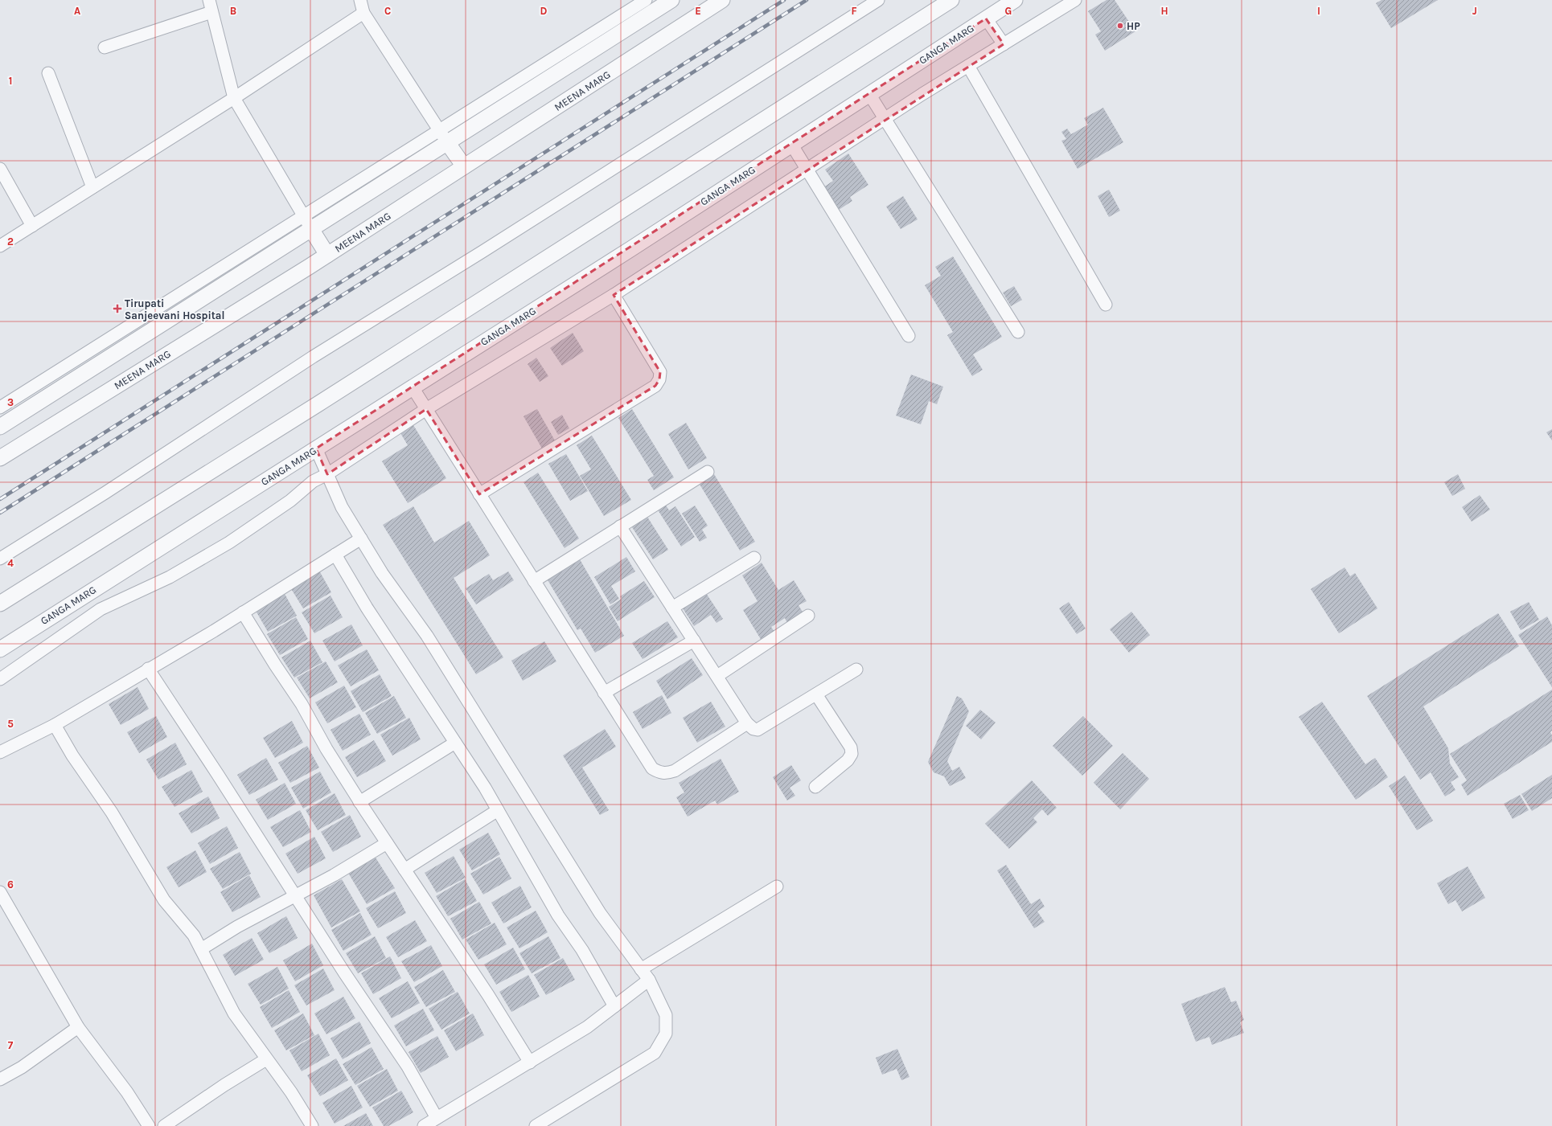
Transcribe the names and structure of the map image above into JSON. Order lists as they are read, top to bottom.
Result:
{
  "streets": {
    "street": ["GANGA MARG", "MEENA MARG"]
  },
  "places": {
    "other": ["HP"],
    "health": ["Tirupati Sanjeevani Hospital"]
  },
  "grid": {
    "columns": [
      "A",
      "B",
      "C",
      "D",
      "E",
      "F",
      "G",
      "H",
      "I",
      "J"
    ],
    "rows": [
      "1",
      "2",
      "3",
      "4",
      "5",
      "6",
      "7"
    ]
  }
}
